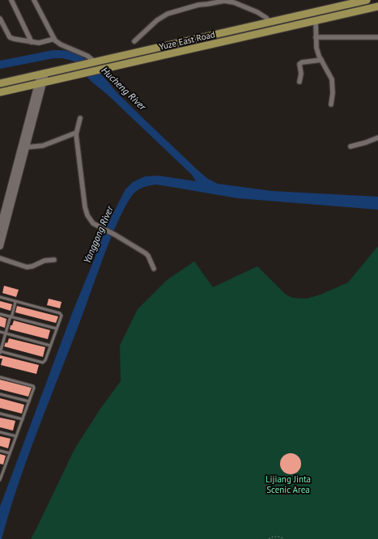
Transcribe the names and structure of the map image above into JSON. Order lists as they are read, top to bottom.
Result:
{
  "streets": {
    "main road": ["Yuze East Road"]
  },
  "water": ["Hucheng River", "Yanggong River"],
  "parks": ["Lijiang Jinta Scenic Area"]
}
